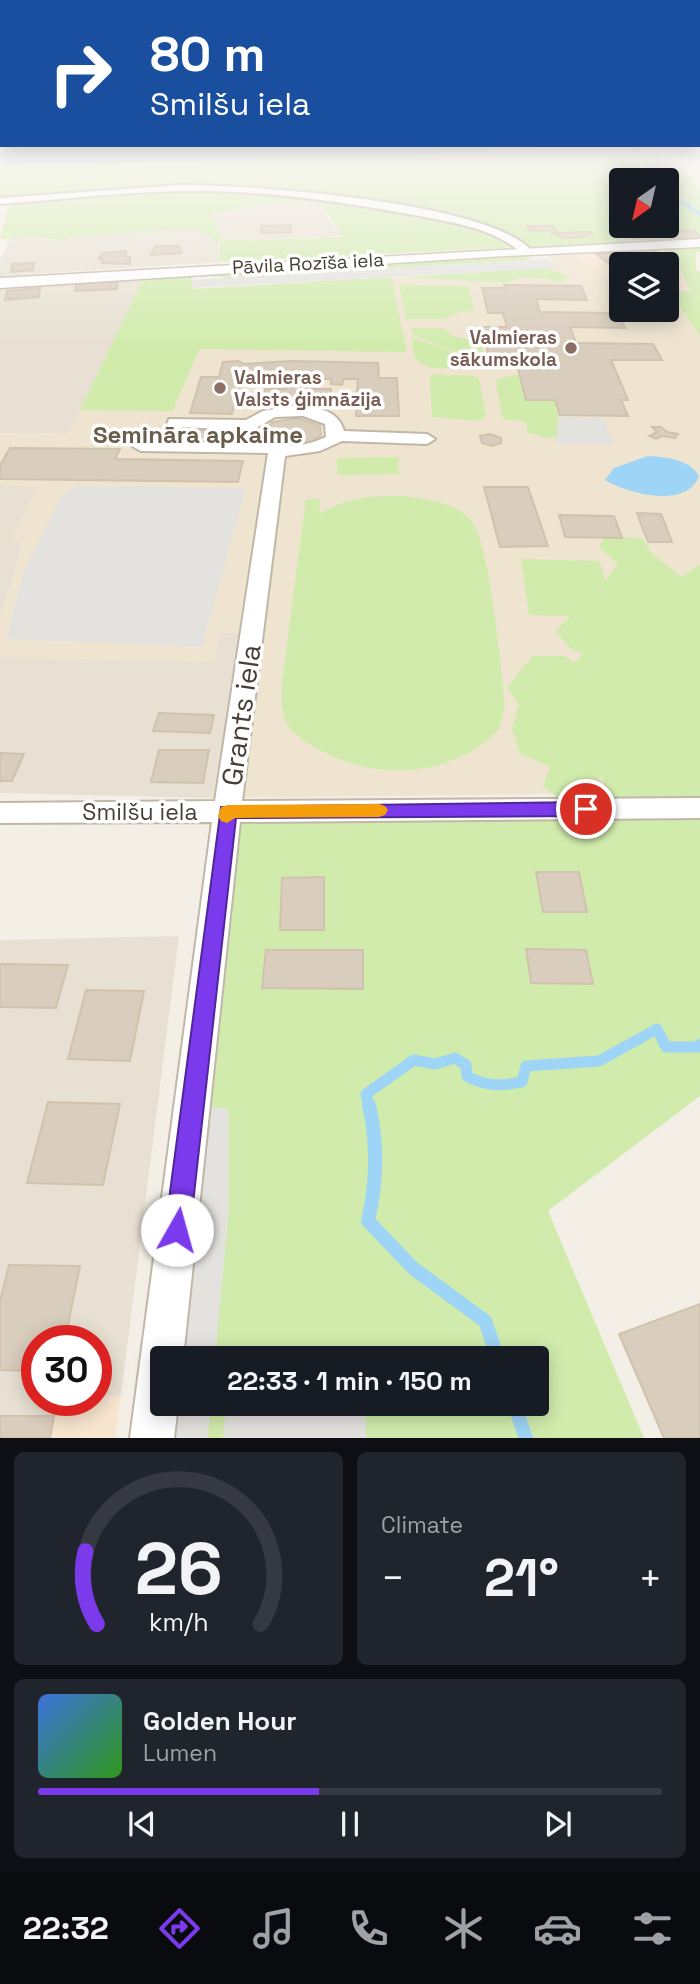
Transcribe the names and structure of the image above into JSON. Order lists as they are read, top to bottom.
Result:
{
  "streets": {
    "street": ["Pāvila Rozīša iela", "Grants iela", "Smilšu iela"]
  },
  "crossings": [
    ["Grants iela", "Smilšu iela"]
  ],
  "districts": ["Semināra apkaime"],
  "places": ["Valmieras sākumskola", "Valmieras Valsts ģimnāzija"],
  "north": "bottom left",
  "page": {
    "turn": ["80 m", "Smilšu iela"],
    "limit": "30",
    "trip": "22:33 · 1 min · 150 m",
    "tile": "Climate",
    "heat": ["−", "21°", "+"],
    "song": ["Golden Hour", "Lumen"],
    "tabs": "22:32",
    "gauge": ["26", "km/h"]
  }
}
